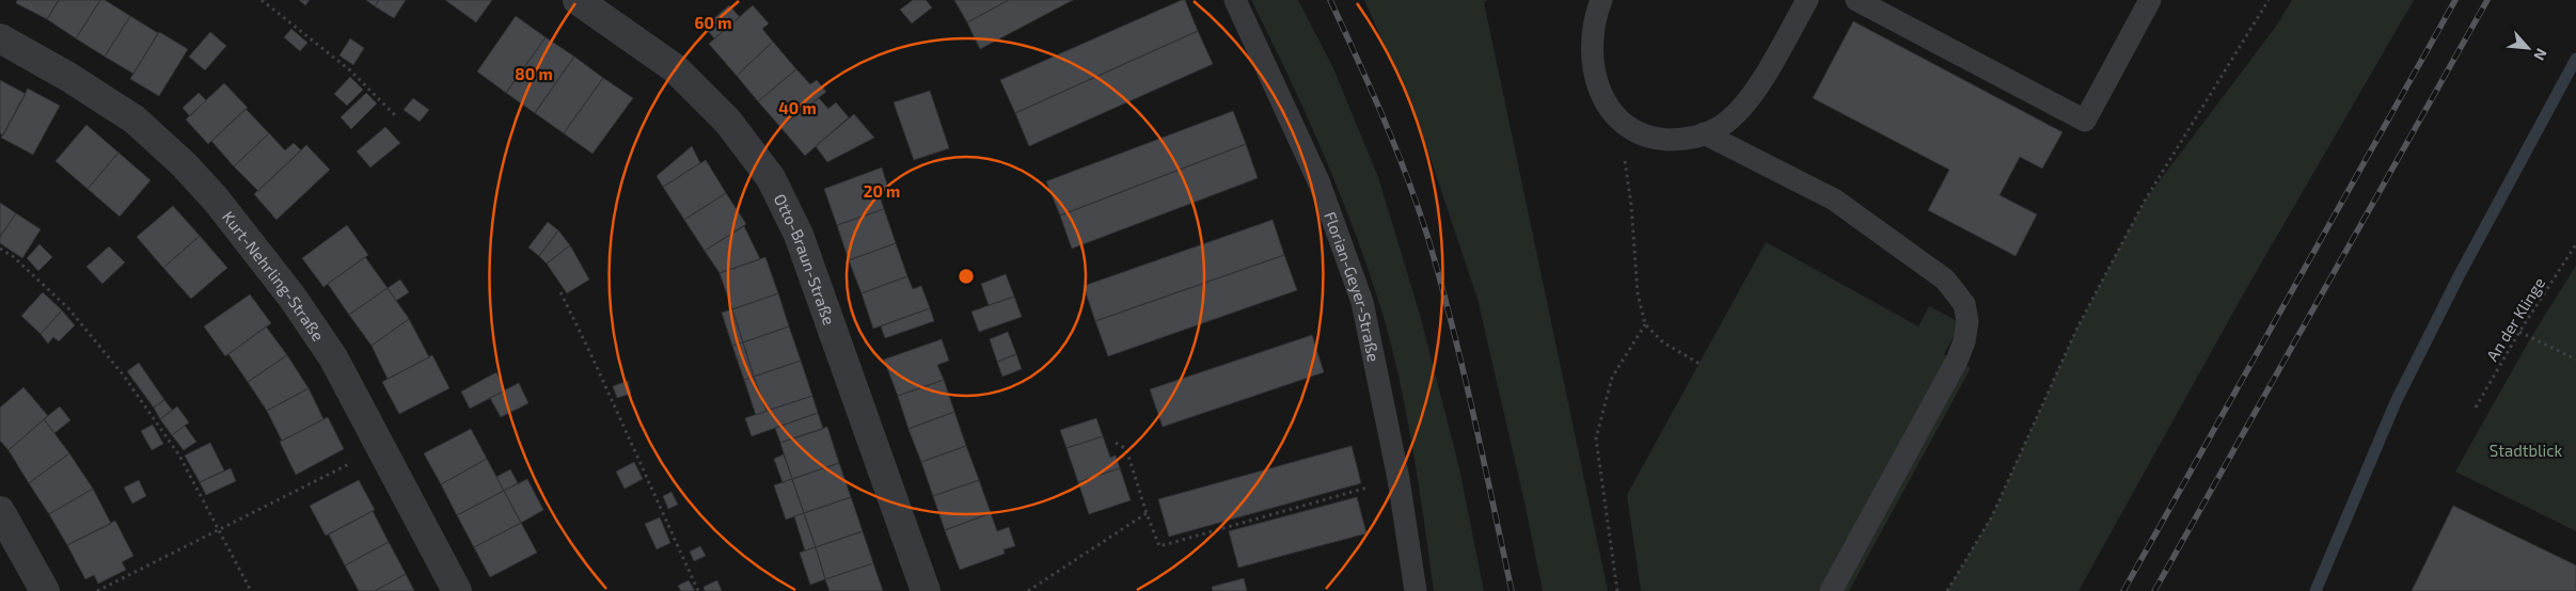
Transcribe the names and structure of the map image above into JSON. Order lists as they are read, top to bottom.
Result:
{
  "streets": {
    "street": ["Otto-Braun-Straße", "Kurt-Nehrling-Straße"],
    "lane": ["Florian-Geyer-Straße"],
    "path": ["An der Klinge"]
  },
  "parks": ["Stadtblick"],
  "north": "bottom right",
  "rings": [
    "60 m",
    "80 m",
    "40 m",
    "20 m"
  ]
}
